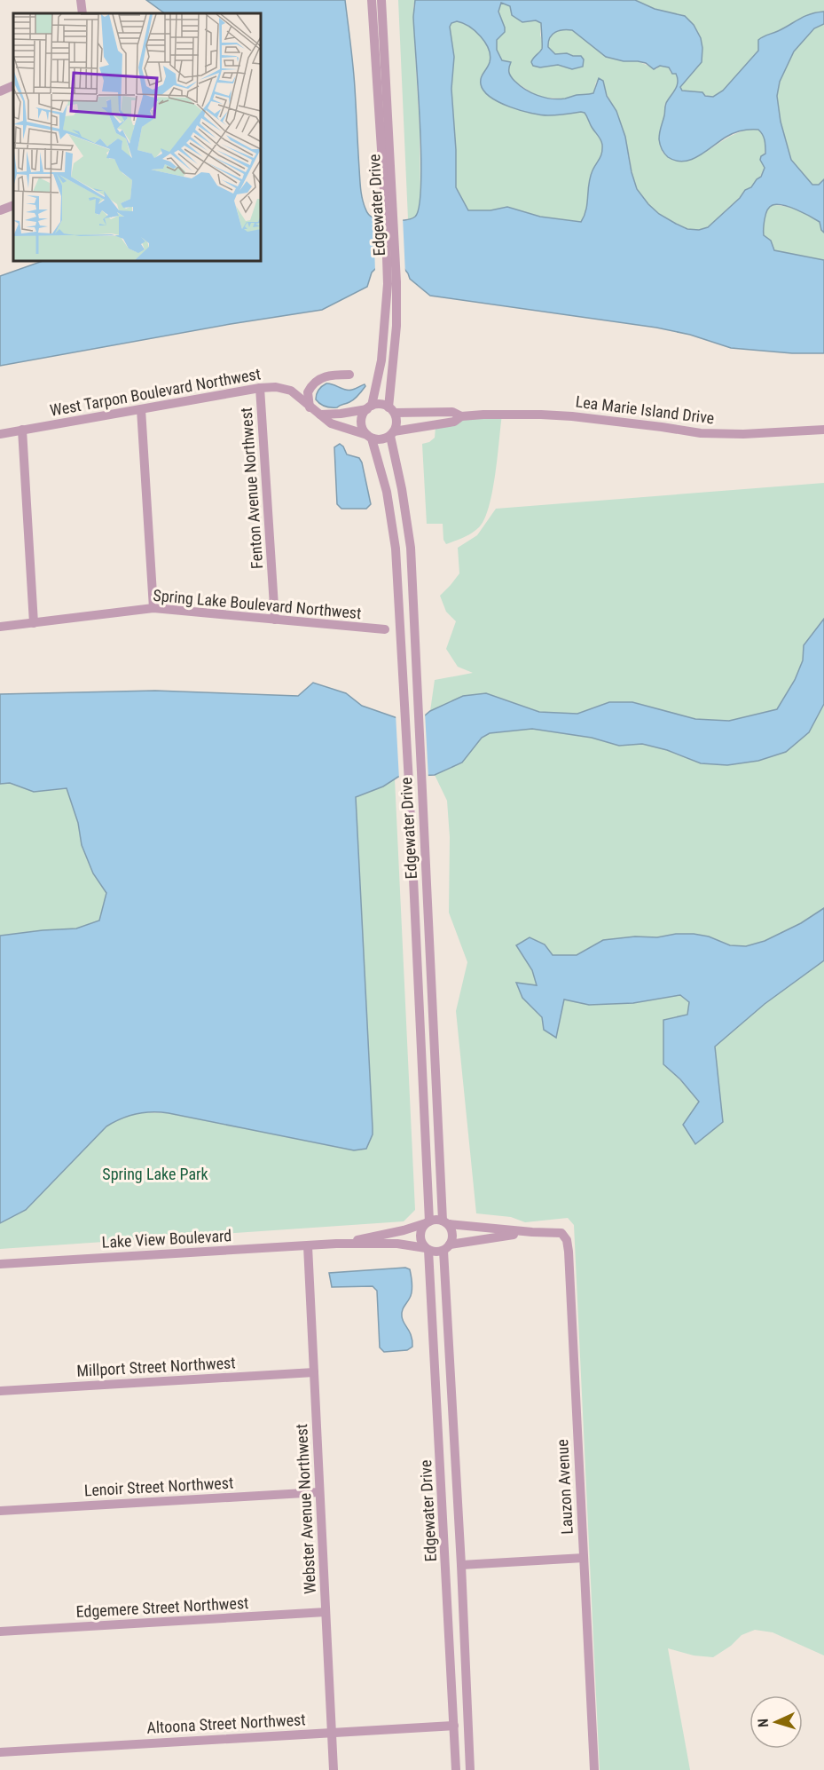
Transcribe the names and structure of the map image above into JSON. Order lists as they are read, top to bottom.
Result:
{
  "streets": {
    "street": [
      "Edgewater Drive",
      "West Tarpon Boulevard Northwest",
      "Lea Marie Island Drive",
      "Fenton Avenue Northwest",
      "Spring Lake Boulevard Northwest",
      "Lake View Boulevard",
      "Millport Street Northwest",
      "Lenoir Street Northwest",
      "Lauzon Avenue",
      "Webster Avenue Northwest",
      "Edgemere Street Northwest",
      "Altoona Street Northwest"
    ]
  },
  "crossings": [
    ["Edgewater Drive", "West Tarpon Boulevard Northwest"],
    ["Edgewater Drive", "Lea Marie Island Drive"],
    ["Edgewater Drive", "Lake View Boulevard"],
    ["Edgewater Drive", "Lauzon Avenue"],
    ["Edgewater Drive", "Altoona Street Northwest"],
    ["West Tarpon Boulevard Northwest", "Lea Marie Island Drive"],
    ["West Tarpon Boulevard Northwest", "Fenton Avenue Northwest"],
    ["Fenton Avenue Northwest", "Spring Lake Boulevard Northwest"],
    ["Lake View Boulevard", "Lauzon Avenue"],
    ["Lake View Boulevard", "Webster Avenue Northwest"],
    ["Millport Street Northwest", "Webster Avenue Northwest"],
    ["Lenoir Street Northwest", "Webster Avenue Northwest"],
    ["Webster Avenue Northwest", "Edgemere Street Northwest"],
    ["Webster Avenue Northwest", "Altoona Street Northwest"]
  ],
  "parks": ["Spring Lake Park"],
  "north": "left"
}
